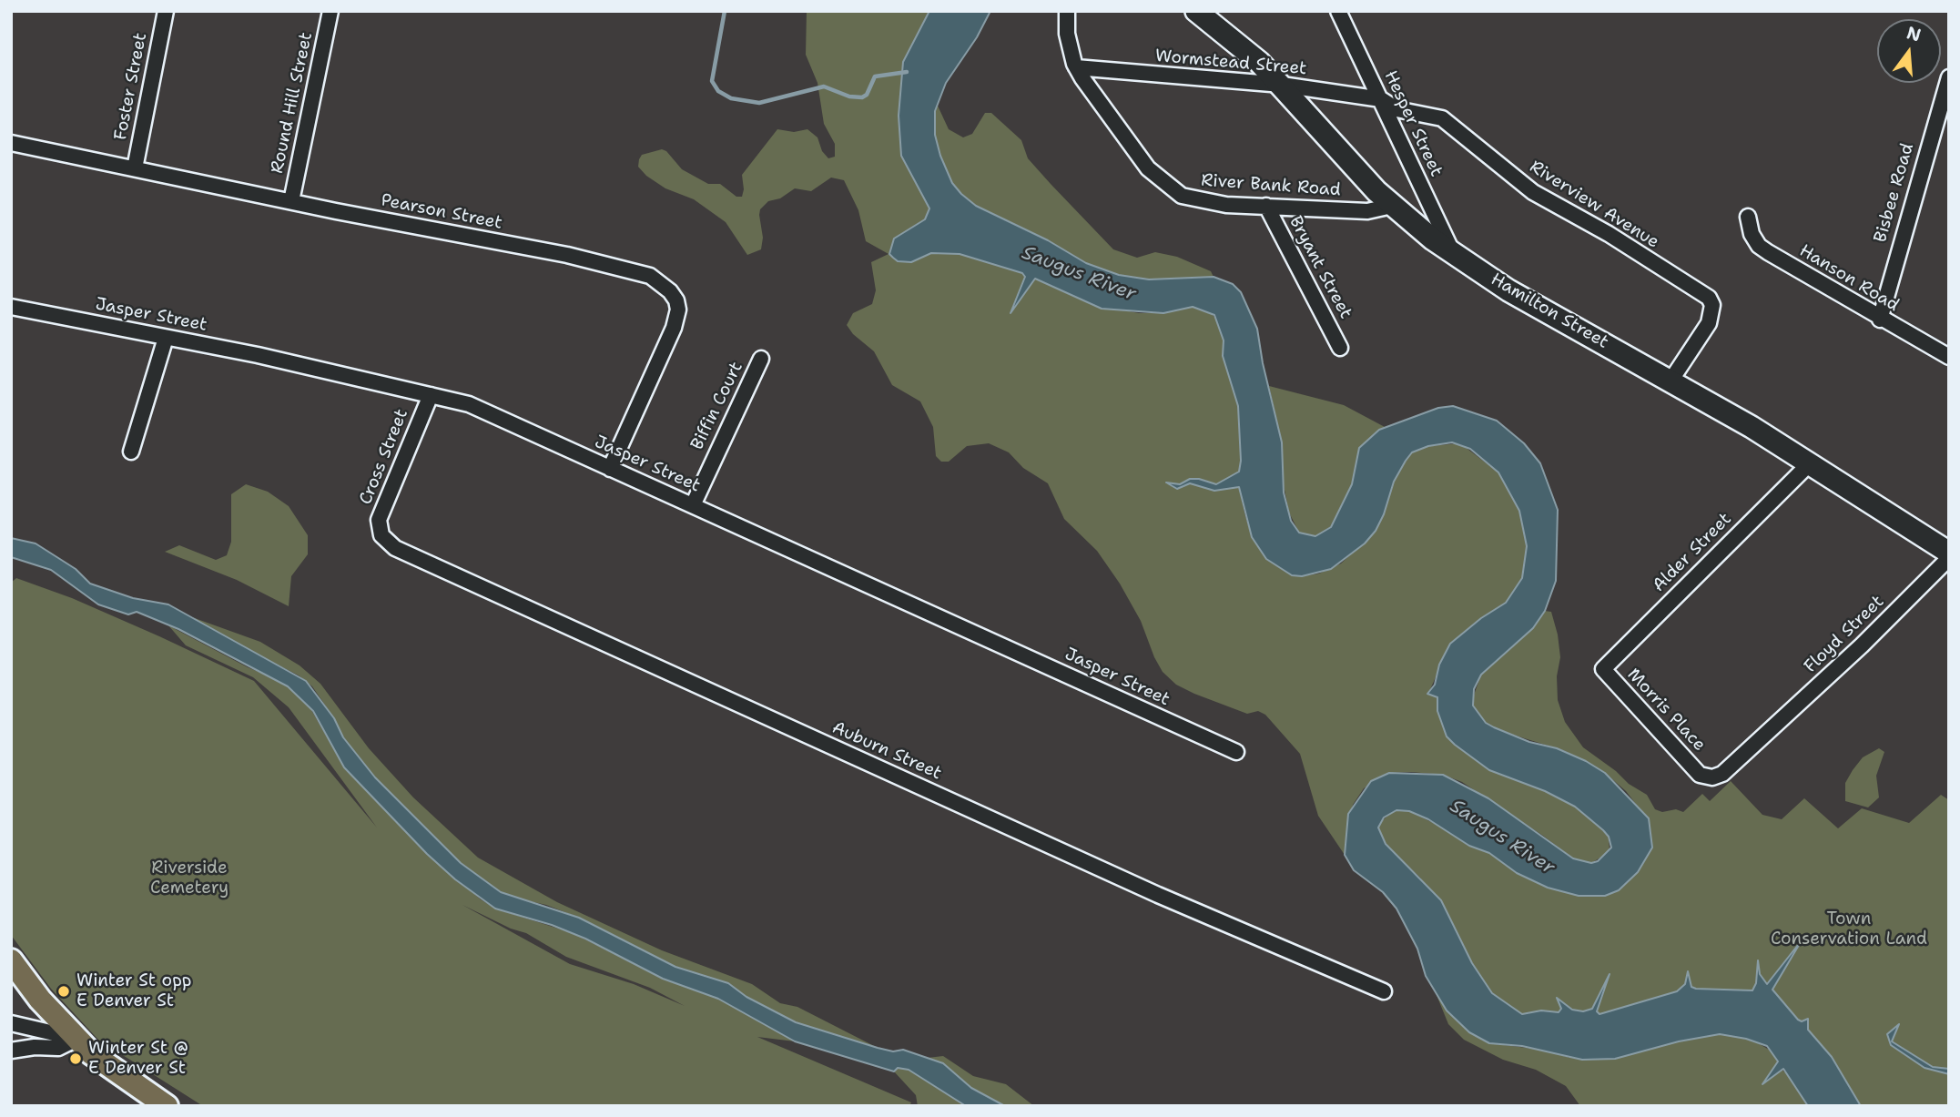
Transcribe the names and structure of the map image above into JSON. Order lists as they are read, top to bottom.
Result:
{
  "streets": {
    "main road": ["Hamilton Street"],
    "street": [
      "Wormstead Street",
      "Foster Street",
      "Round Hill Street",
      "Hesper Street",
      "River Bank Road",
      "Bisbee Road",
      "Riverview Avenue",
      "Pearson Street",
      "Bryant Street",
      "Hanson Road",
      "Jasper Street",
      "Biffin Court",
      "Cross Street",
      "Alder Street",
      "Floyd Street",
      "Morris Place",
      "Auburn Street"
    ]
  },
  "crossings": [
    ["Wormstead Street", "Hesper Street"],
    ["Wormstead Street", "River Bank Road"],
    ["Wormstead Street", "Riverview Avenue"],
    ["Wormstead Street", "Hamilton Street"],
    ["Foster Street", "Pearson Street"],
    ["Round Hill Street", "Pearson Street"],
    ["Hesper Street", "Riverview Avenue"],
    ["Hesper Street", "Hamilton Street"],
    ["River Bank Road", "Bryant Street"],
    ["River Bank Road", "Hamilton Street"],
    ["Bisbee Road", "Hanson Road"],
    ["Riverview Avenue", "Hamilton Street"],
    ["Pearson Street", "Jasper Street"],
    ["Hamilton Street", "Alder Street"],
    ["Jasper Street", "Biffin Court"],
    ["Jasper Street", "Cross Street"],
    ["Cross Street", "Auburn Street"],
    ["Alder Street", "Morris Place"],
    ["Floyd Street", "Morris Place"]
  ],
  "water": ["Saugus River"],
  "parks": ["Riverside Cemetery", "Town Conservation Land"],
  "places": ["Winter St opp E Denver St", "Winter St @ E Denver St"],
  "north": "top"
}
